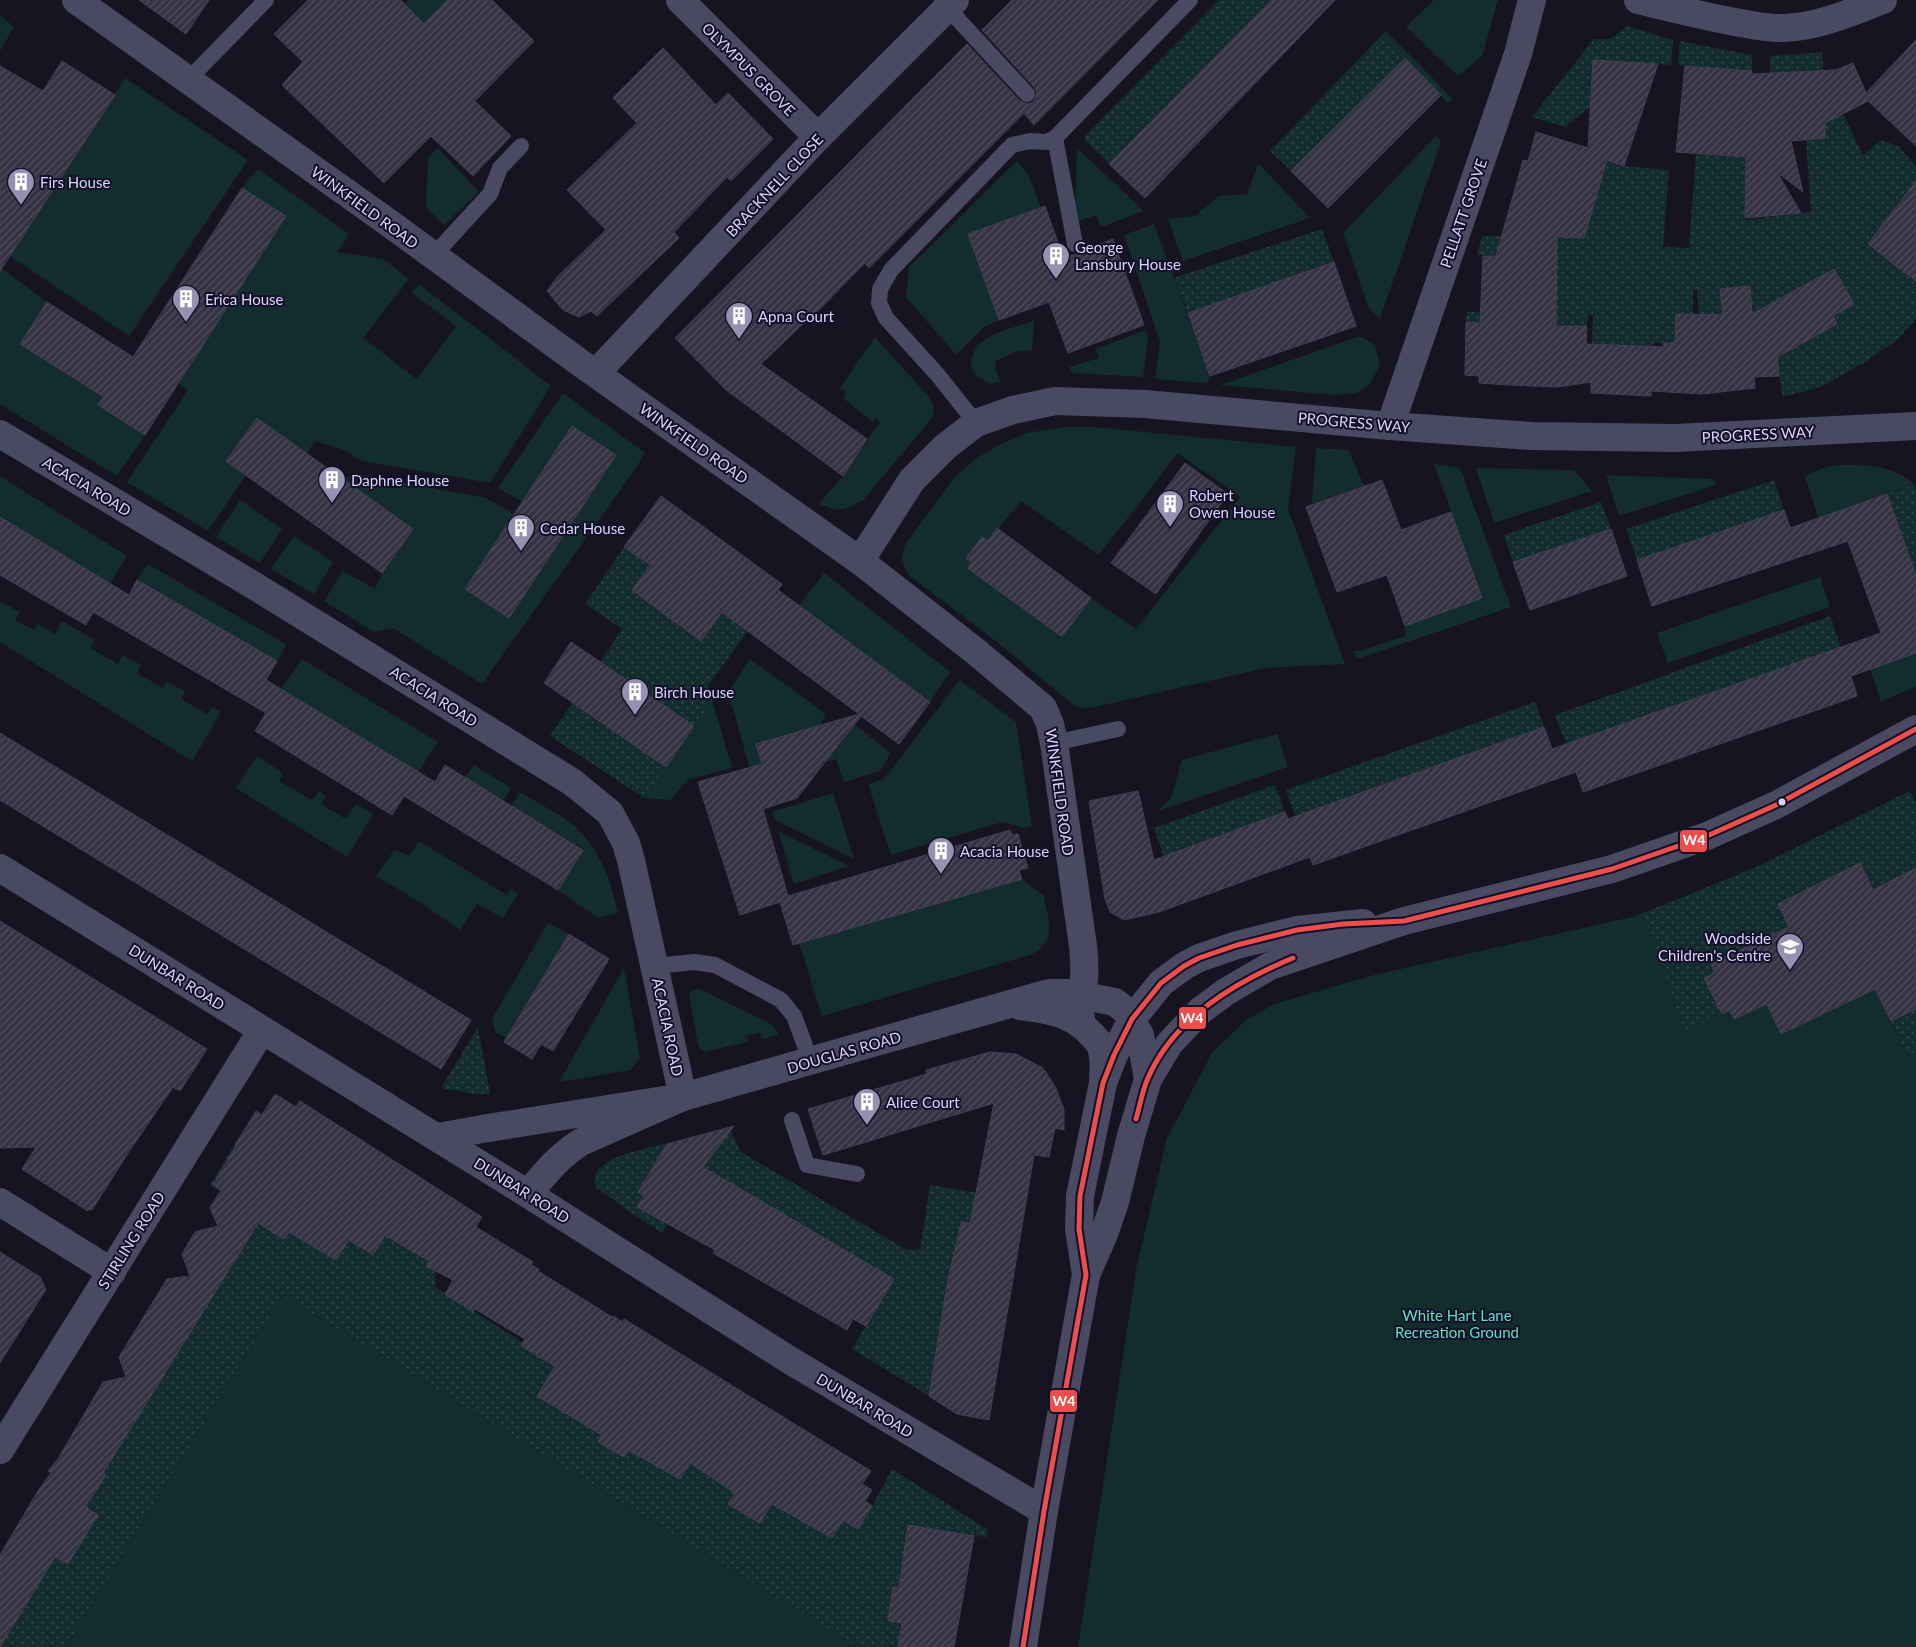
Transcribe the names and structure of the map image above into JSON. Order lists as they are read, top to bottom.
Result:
{
  "streets": {
    "street": [
      "OLYMPUS GROVE",
      "BRACKNELL CLOSE",
      "WINKFIELD ROAD",
      "PELLATT GROVE",
      "PROGRESS WAY",
      "ACACIA ROAD",
      "DUNBAR ROAD",
      "DOUGLAS ROAD",
      "STIRLING ROAD"
    ]
  },
  "crossings": [
    ["OLYMPUS GROVE", "BRACKNELL CLOSE"],
    ["BRACKNELL CLOSE", "WINKFIELD ROAD"],
    ["WINKFIELD ROAD", "PROGRESS WAY"],
    ["WINKFIELD ROAD", "DOUGLAS ROAD"],
    ["PELLATT GROVE", "PROGRESS WAY"],
    ["ACACIA ROAD", "DOUGLAS ROAD"],
    ["DUNBAR ROAD", "DOUGLAS ROAD"],
    ["DUNBAR ROAD", "STIRLING ROAD"]
  ],
  "parks": ["White Hart Lane Recreation Ground"],
  "places": {
    "building": [
      "Firs House",
      "George Lansbury House",
      "Erica House",
      "Apna Court",
      "Daphne House",
      "Robert Owen House",
      "Cedar House",
      "Birch House",
      "Acacia House",
      "Alice Court"
    ],
    "school or university": ["Woodside Children's Centre"]
  },
  "lines": ["transit line W4"]
}
